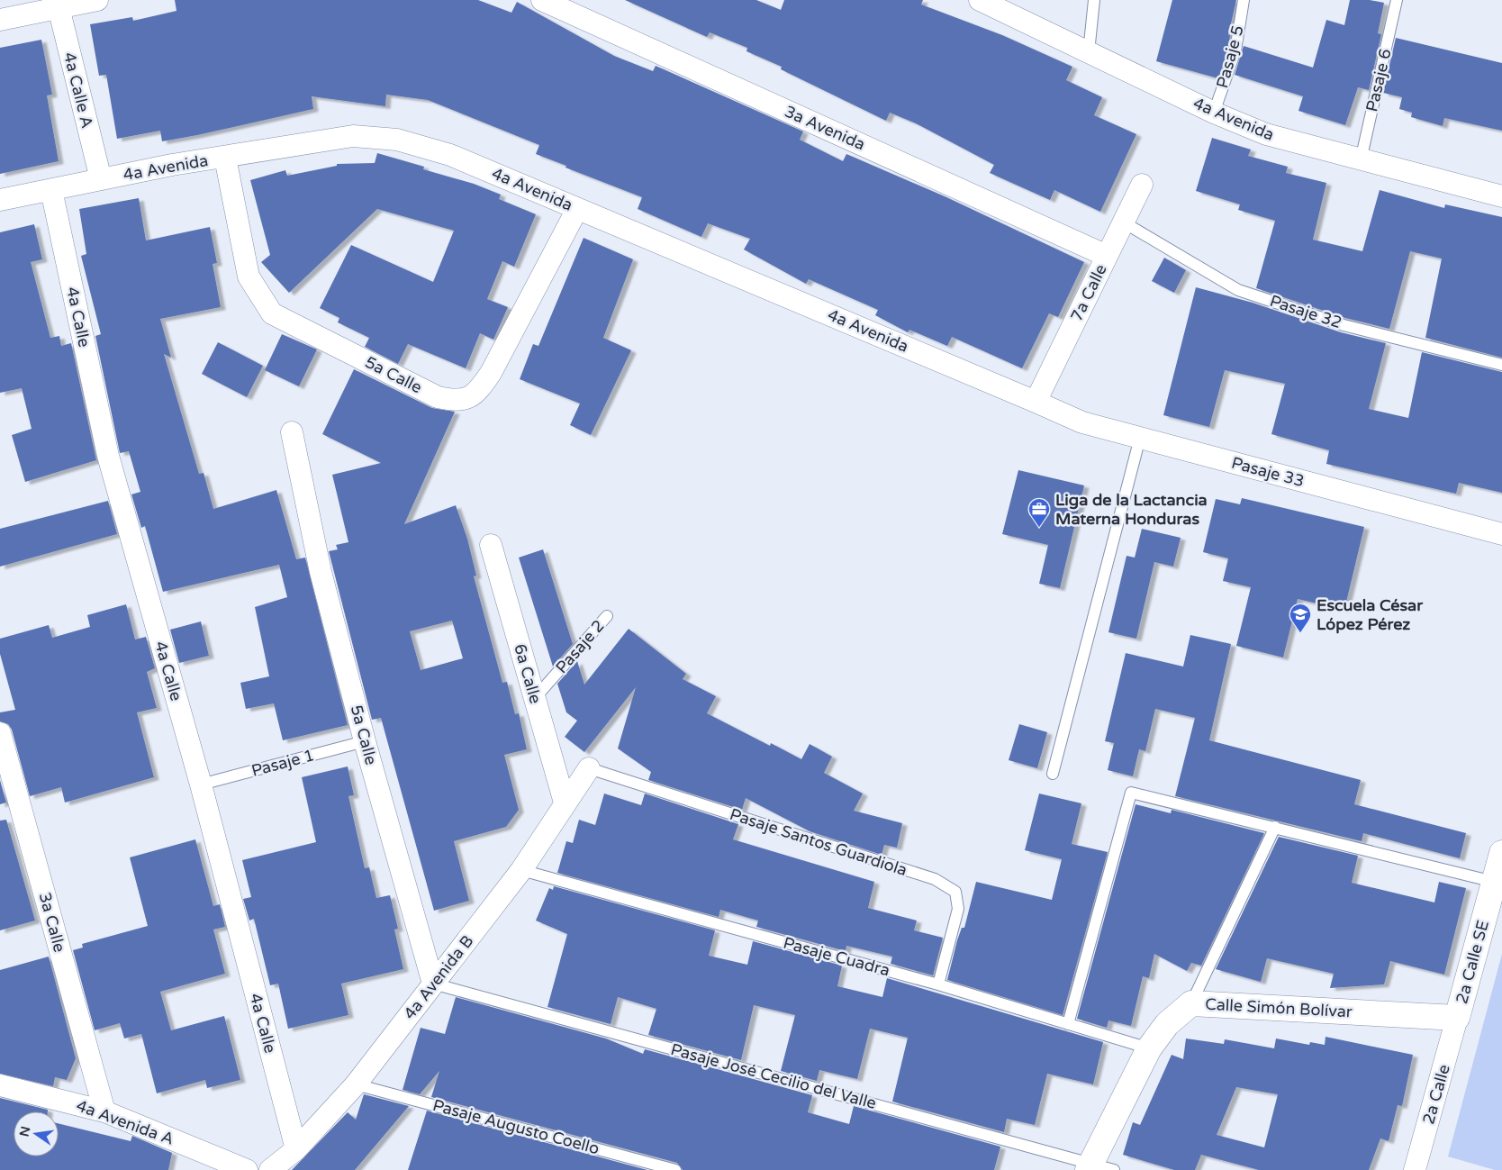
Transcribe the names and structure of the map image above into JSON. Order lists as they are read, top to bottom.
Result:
{
  "streets": {
    "street": [
      "4a Calle A",
      "4a Avenida",
      "3a Avenida",
      "7a Calle",
      "4a Calle",
      "5a Calle",
      "Pasaje 33",
      "6a Calle",
      "3a Calle",
      "2a Calle SE",
      "4a Avenida B",
      "Calle Simón Bolívar",
      "2a Calle",
      "4a Avenida A"
    ],
    "lane": [
      "Pasaje 5",
      "Pasaje 6",
      "Pasaje 32",
      "Pasaje 2",
      "Pasaje 1",
      "Pasaje Santos Guardiola",
      "Pasaje Cuadra",
      "Pasaje José Cecilio del Valle",
      "Pasaje Augusto Coello"
    ]
  },
  "crossings": [
    ["Pasaje 5", "4a Avenida"],
    ["Pasaje 6", "4a Avenida"],
    ["4a Calle A", "4a Avenida"],
    ["4a Avenida", "7a Calle"],
    ["4a Avenida", "4a Calle"],
    ["4a Avenida", "5a Calle"],
    ["4a Avenida", "Pasaje 33"],
    ["3a Avenida", "7a Calle"],
    ["7a Calle", "Pasaje 32"],
    ["7a Calle", "Pasaje 33"],
    ["4a Calle", "Pasaje 1"],
    ["4a Calle", "4a Avenida B"],
    ["5a Calle", "Pasaje 1"],
    ["5a Calle", "4a Avenida B"],
    ["5a Calle", "Pasaje José Cecilio del Valle"],
    ["Pasaje 2", "6a Calle"],
    ["6a Calle", "4a Avenida B"],
    ["Pasaje Santos Guardiola", "Pasaje Cuadra"],
    ["Pasaje Santos Guardiola", "4a Avenida B"],
    ["3a Calle", "4a Avenida A"],
    ["Pasaje Cuadra", "4a Avenida B"],
    ["Pasaje Cuadra", "Calle Simón Bolívar"],
    ["2a Calle SE", "Calle Simón Bolívar"],
    ["2a Calle SE", "2a Calle"],
    ["4a Avenida B", "Pasaje José Cecilio del Valle"],
    ["4a Avenida B", "Pasaje Augusto Coello"],
    ["Calle Simón Bolívar", "Pasaje José Cecilio del Valle"],
    ["Calle Simón Bolívar", "2a Calle"]
  ],
  "places": {
    "office": ["Liga de la Lactancia Materna Honduras"],
    "school or university": ["Escuela César López Pérez"]
  },
  "north": "left"
}
